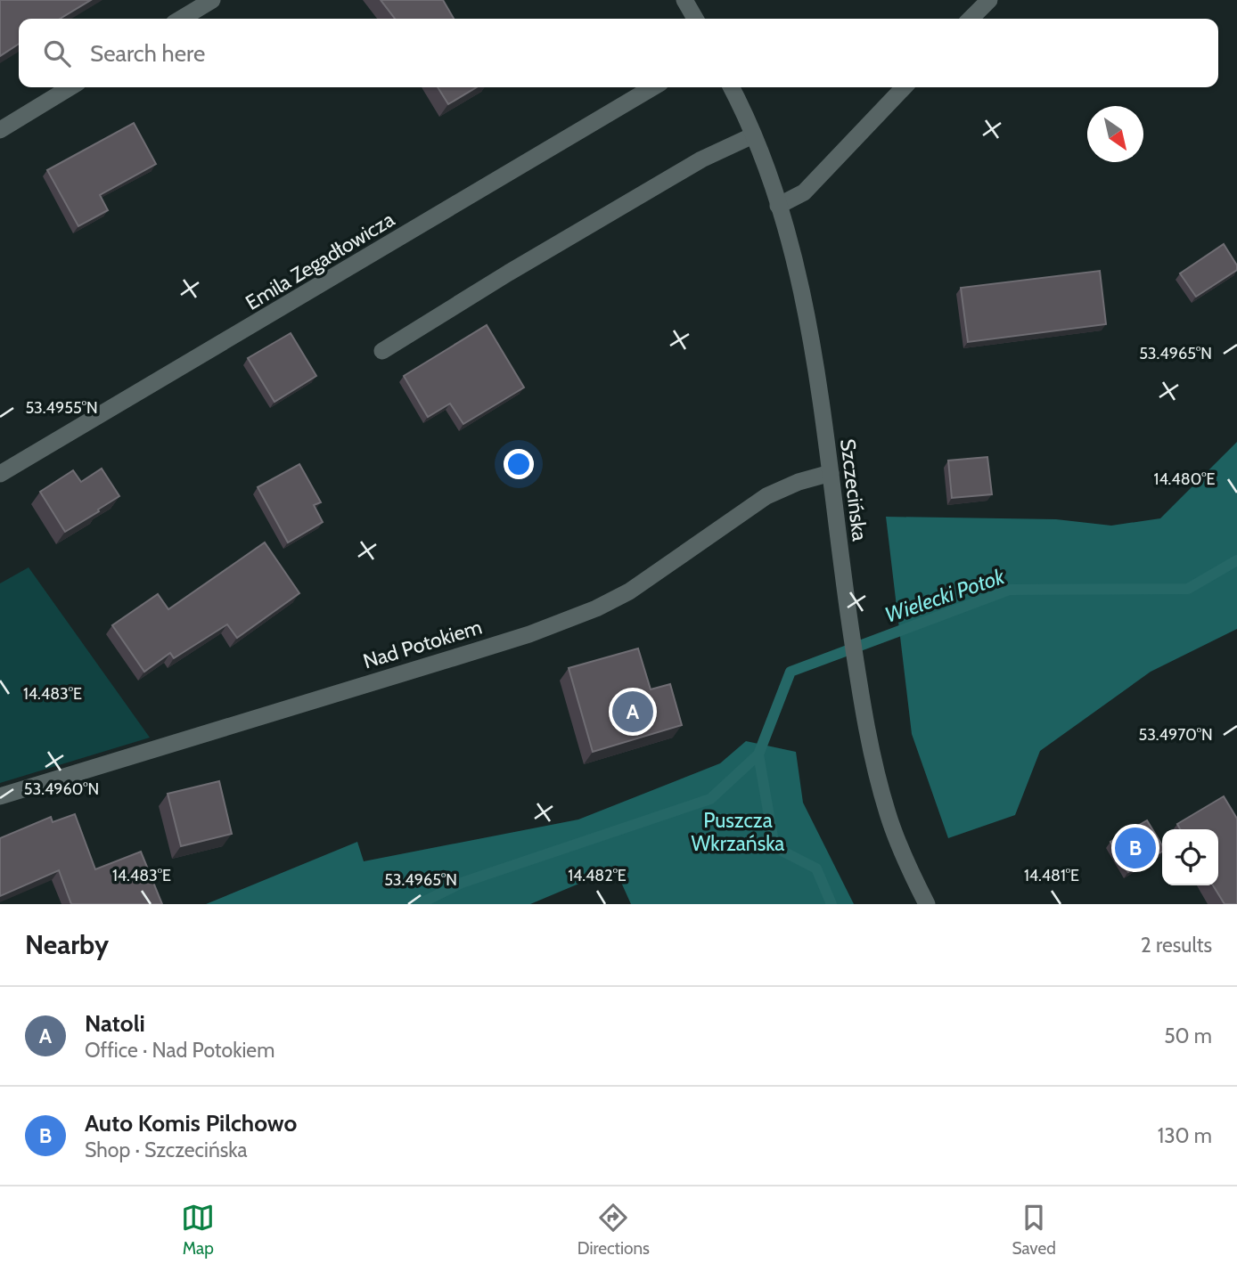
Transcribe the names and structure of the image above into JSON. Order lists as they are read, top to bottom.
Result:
{
  "streets": {
    "street": ["Emila Zegadłowicza", "Szczecińska", "Nad Potokiem"]
  },
  "crossings": [
    ["Szczecińska", "Nad Potokiem"]
  ],
  "water": ["Wielecki Potok"],
  "parks": ["Puszcza Wkrzańska"],
  "north": "bottom right",
  "page": {
    "search": "Search here",
    "pins": ["A", "B"],
    "heading": ["Nearby", "2 results"],
    "list": [
      {
        "mark": "A",
        "name": "Natoli",
        "note": "Office · Nad Potokiem",
        "value": "50 m"
      },
      {
        "mark": "B",
        "name": "Auto Komis Pilchowo",
        "note": "Shop · Szczecińska",
        "value": "130 m"
      }
    ],
    "nav": ["Map", "Directions", "Saved"]
  },
  "coordinates": [
    "53.4965°N",
    "53.4955°N",
    "14.480°E",
    "14.483°E",
    "53.4970°N",
    "53.4960°N",
    "14.482°E",
    "14.481°E"
  ]
}
